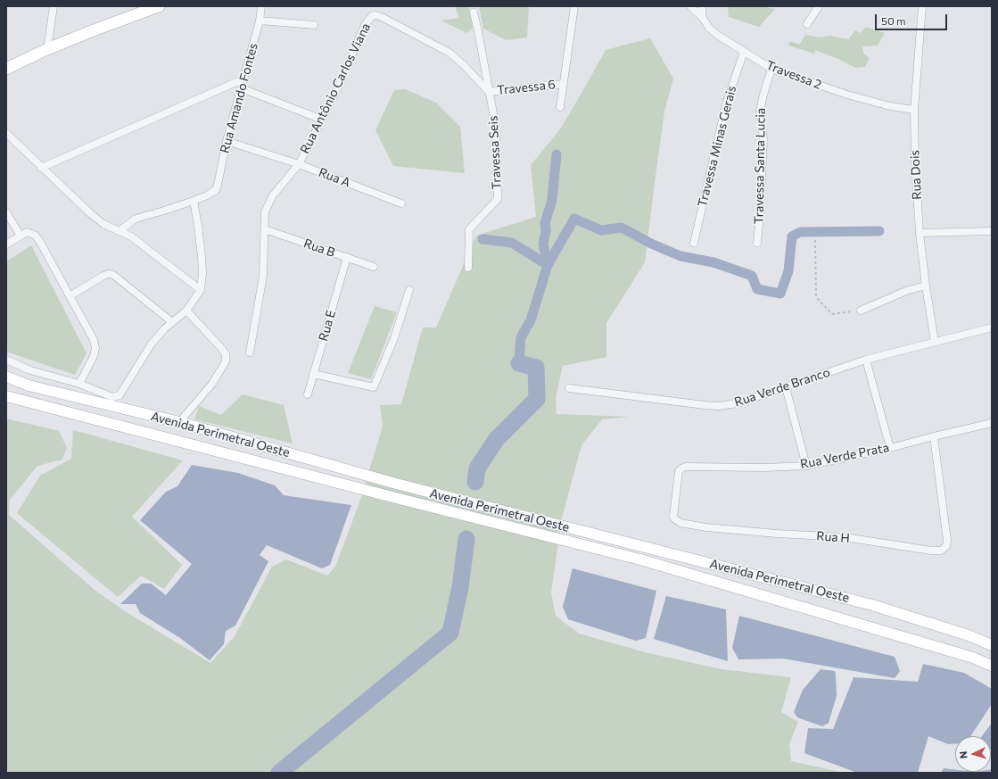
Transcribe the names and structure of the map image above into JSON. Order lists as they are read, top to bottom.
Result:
{
  "streets": {
    "main road": ["Avenida Perimetral Oeste"],
    "street": [
      "Travessa 2",
      "Travessa 6",
      "Rua Antônio Carlos Viana",
      "Rua Amando Fontes",
      "Travessa Minas Gerais",
      "Travessa Seis",
      "Travessa Santa Lucia",
      "Rua Dois",
      "Rua A",
      "Rua B",
      "Rua E",
      "Rua Verde Branco",
      "Rua Verde Prata",
      "Rua H"
    ]
  },
  "crossings": [
    ["Travessa 2", "Travessa Minas Gerais"],
    ["Travessa 2", "Travessa Santa Lucia"],
    ["Travessa 2", "Rua Dois"],
    ["Travessa 6", "Rua Antônio Carlos Viana"],
    ["Travessa 6", "Travessa Seis"],
    ["Rua Antônio Carlos Viana", "Travessa Seis"],
    ["Rua Antônio Carlos Viana", "Rua A"],
    ["Rua Antônio Carlos Viana", "Rua B"],
    ["Rua Amando Fontes", "Rua A"],
    ["Rua Dois", "Rua Verde Branco"],
    ["Rua B", "Rua E"],
    ["Rua Verde Prata", "Rua H"]
  ],
  "scale_bar": "50 m",
  "north": "left"
}
